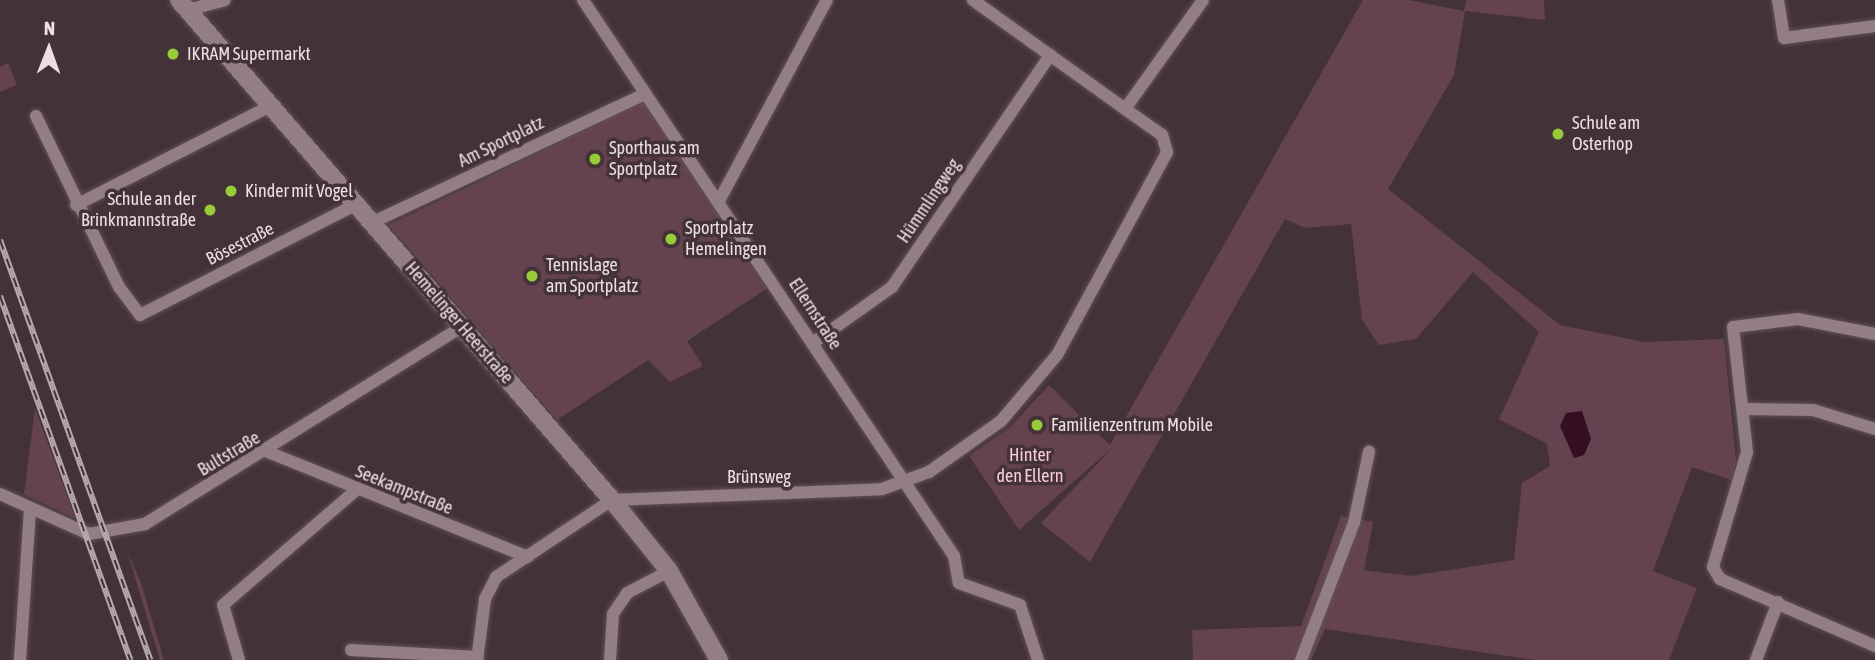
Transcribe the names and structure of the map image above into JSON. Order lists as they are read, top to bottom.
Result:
{
  "streets": {
    "main road": ["Hemelinger Heerstraße"],
    "street": [
      "Am Sportplatz",
      "Hümmlingweg",
      "Bösestraße",
      "Ellernstraße",
      "Bultstraße",
      "Brünsweg",
      "Seekampstraße"
    ]
  },
  "crossings": [
    ["Am Sportplatz", "Ellernstraße"],
    ["Am Sportplatz", "Hemelinger Heerstraße"],
    ["Hümmlingweg", "Ellernstraße"],
    ["Bösestraße", "Hemelinger Heerstraße"],
    ["Ellernstraße", "Brünsweg"],
    ["Hemelinger Heerstraße", "Bultstraße"],
    ["Hemelinger Heerstraße", "Brünsweg"],
    ["Bultstraße", "Seekampstraße"]
  ],
  "parks": ["Hinter den Ellern"],
  "places": [
    "IKRAM Supermarkt",
    "Schule am Osterhop",
    "Sporthaus am Sportplatz",
    "Kinder mit Vogel",
    "Schule an der Brinkmannstraße",
    "Sportplatz Hemelingen",
    "Tennislage am Sportplatz",
    "Familienzentrum Mobile"
  ],
  "north": "top"
}
